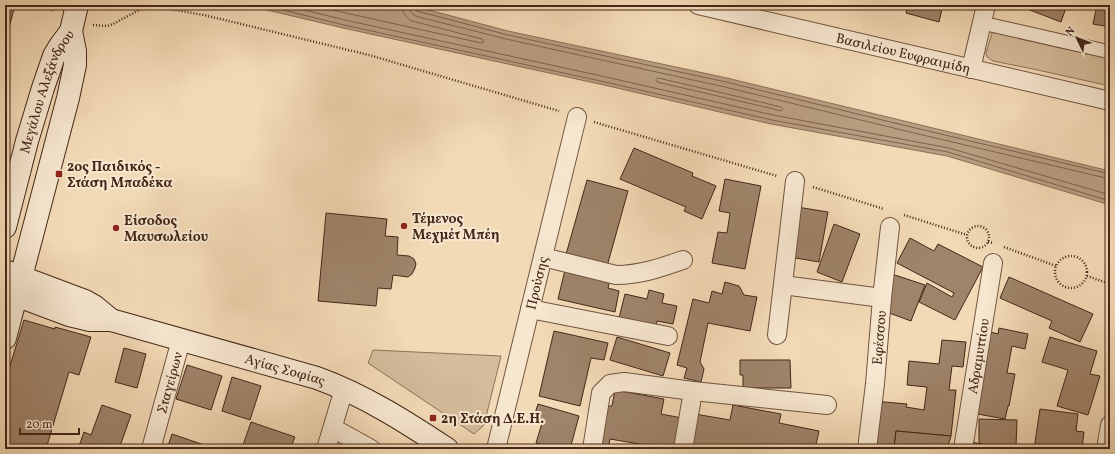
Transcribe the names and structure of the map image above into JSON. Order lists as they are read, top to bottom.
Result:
{
  "streets": {
    "main road": ["Μεγάλου Αλεξάνδρου", "Αγίας Σοφίας"],
    "street": [
      "Βασιλείου Ευφραιμίδη",
      "Προύσης",
      "Εφέσσου",
      "Αδραμυττίου",
      "Σταγείρων"
    ]
  },
  "crossings": [
    ["Μεγάλου Αλεξάνδρου", "Αγίας Σοφίας"],
    ["Αγίας Σοφίας", "Σταγείρων"]
  ],
  "places": {
    "transit": ["2ος Παιδικός - Στάση Μπαδέκα", "2η Στάση Δ.Ε.Η."],
    "other": ["Τέμενος Μεχμέτ Μπέη", "Είσοδος Μαυσωλείου"]
  },
  "scale_bar": "20 m",
  "north": "top left"
}
